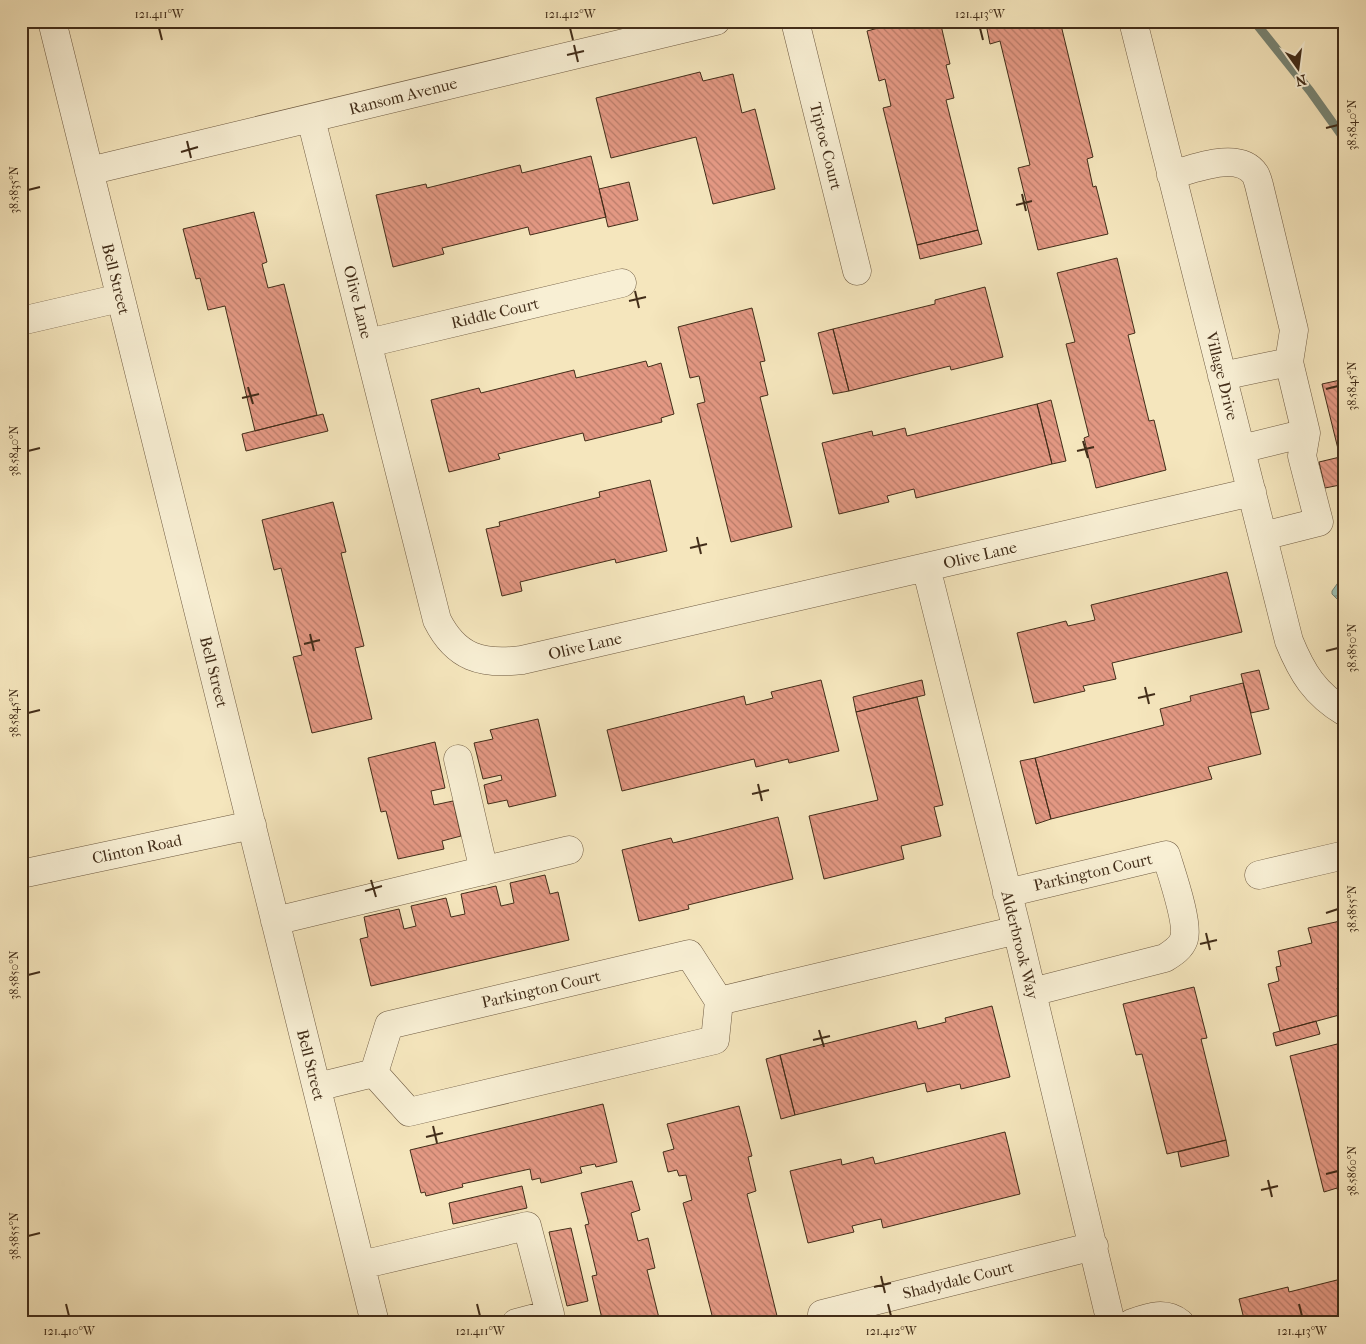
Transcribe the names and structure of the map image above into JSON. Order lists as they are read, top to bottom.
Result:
{
  "streets": {
    "street": [
      "Ransom Avenue",
      "Tiptoe Court",
      "Bell Street",
      "Olive Lane",
      "Riddle Court",
      "Village Drive",
      "Clinton Road",
      "Parkington Court",
      "Alderbrook Way",
      "Shadydale Court"
    ]
  },
  "crossings": [
    ["Ransom Avenue", "Bell Street"],
    ["Ransom Avenue", "Olive Lane"],
    ["Bell Street", "Clinton Road"],
    ["Olive Lane", "Riddle Court"],
    ["Olive Lane", "Village Drive"],
    ["Olive Lane", "Alderbrook Way"],
    ["Parkington Court", "Alderbrook Way"],
    ["Alderbrook Way", "Shadydale Court"]
  ],
  "north": "bottom",
  "coordinates": [
    "121.411°W",
    "121.412°W",
    "121.413°W",
    "38.5840°N",
    "38.5835°N",
    "38.5845°N",
    "38.5850°N",
    "38.5855°N",
    "38.5860°N",
    "121.410°W"
  ]
}
